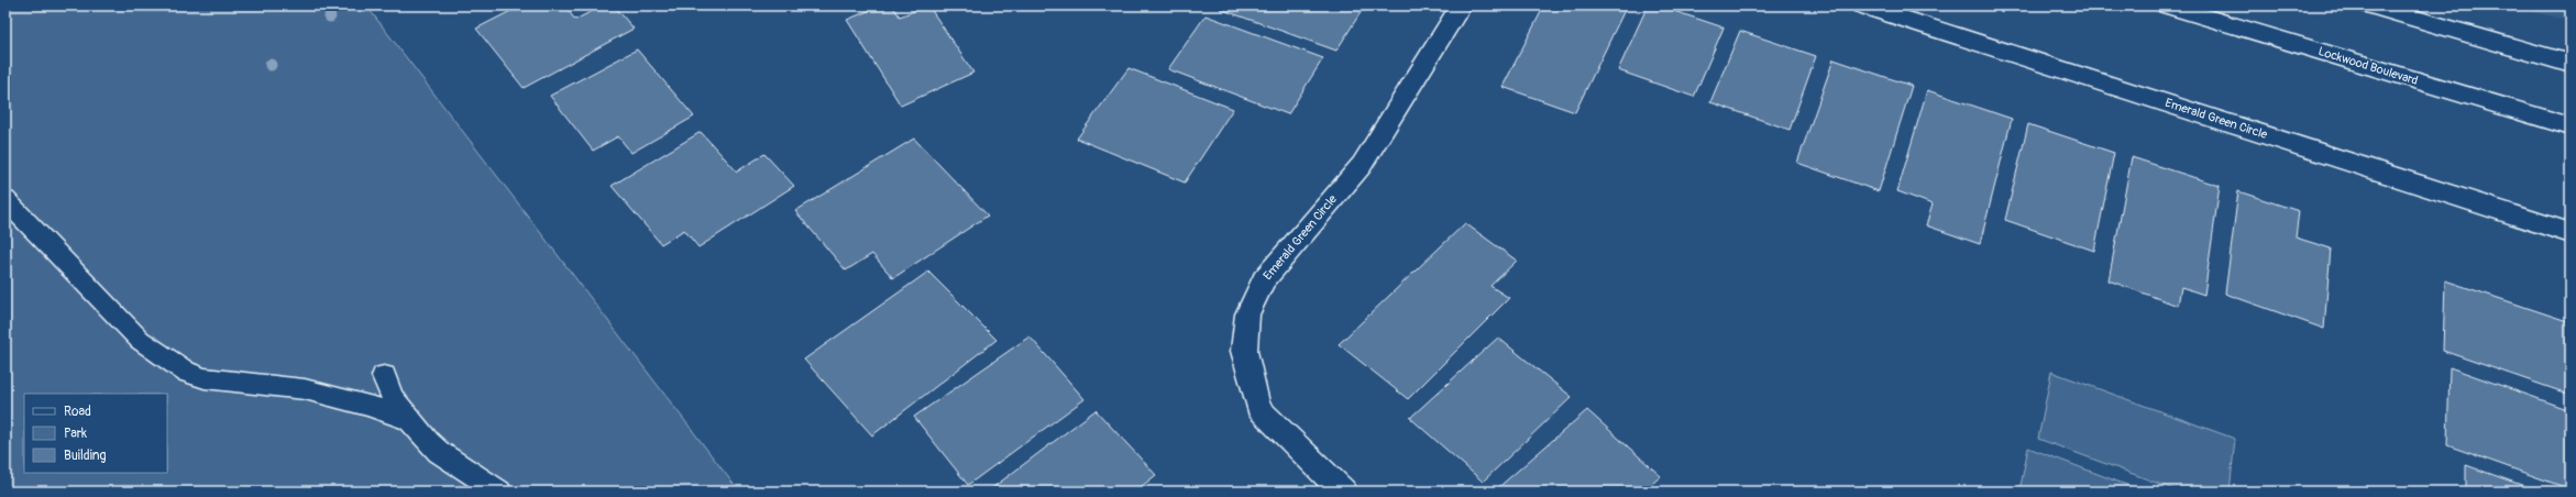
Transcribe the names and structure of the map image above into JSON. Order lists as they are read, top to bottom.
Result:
{
  "streets": {
    "street": ["Lockwood Boulevard", "Emerald Green Circle"]
  },
  "legend": ["Road", "Park", "Building"]
}
